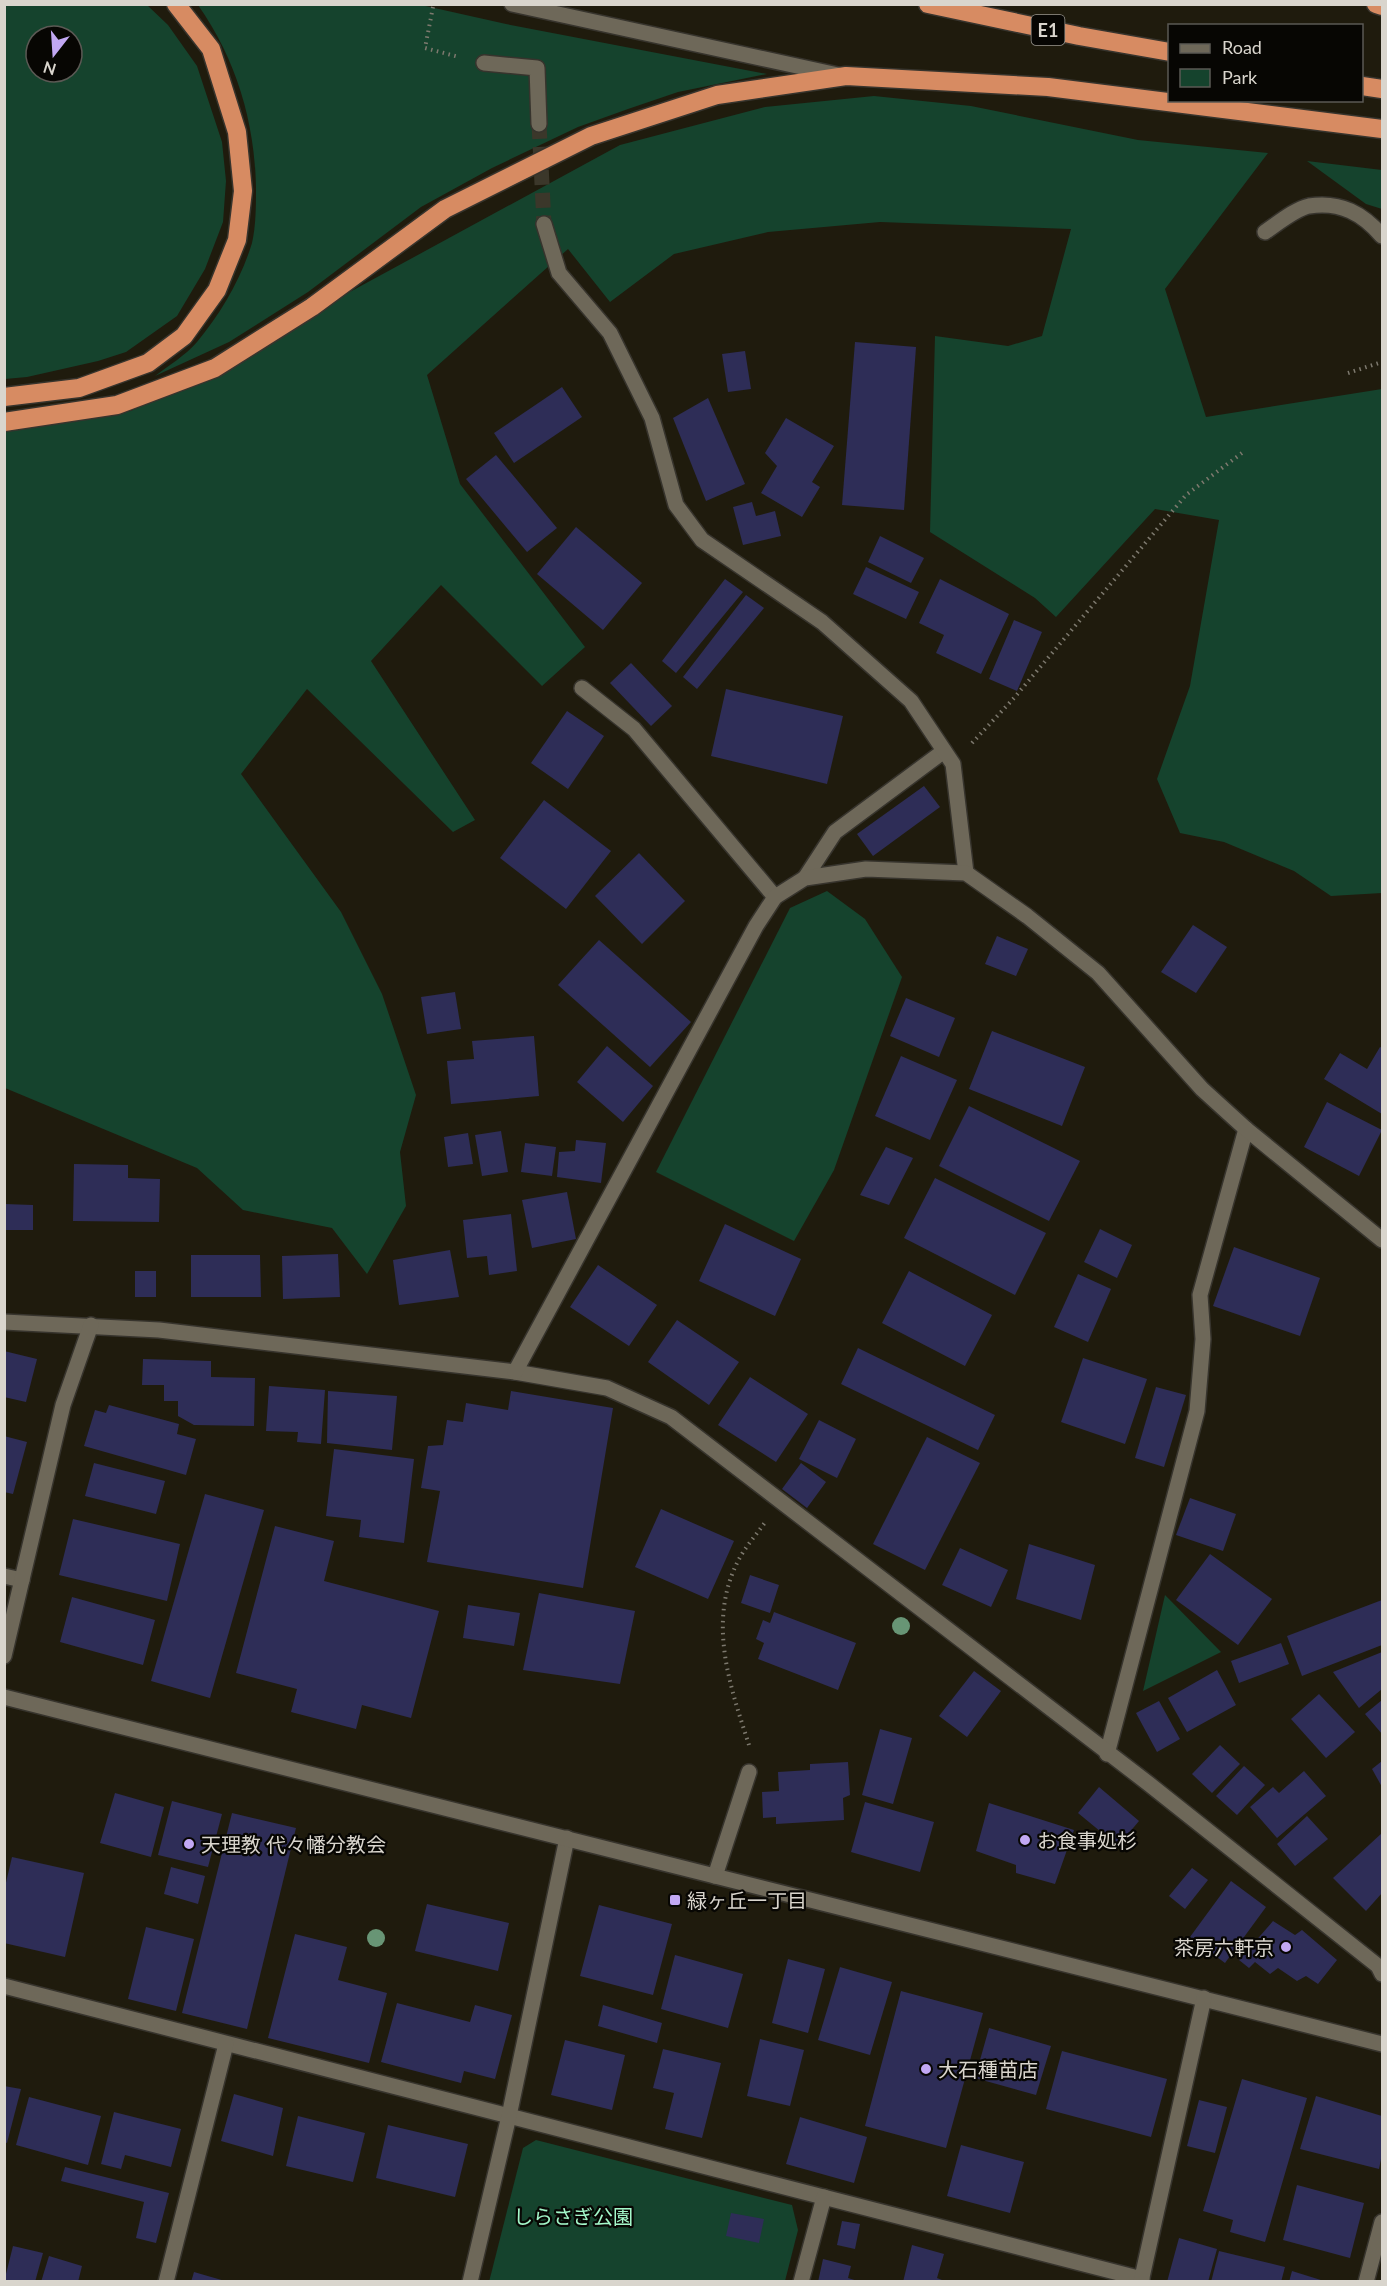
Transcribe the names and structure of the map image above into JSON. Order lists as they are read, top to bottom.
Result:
{
  "streets": {
    "highway": ["E1"]
  },
  "parks": ["しらさぎ公園"],
  "places": {
    "other": [
      "お食事処杉",
      "天理教 代々幡分教会",
      "茶房六軒京",
      "大石種苗店"
    ],
    "transit": ["緑ヶ丘一丁目"]
  },
  "legend": ["Road", "Park"],
  "north": "bottom"
}
